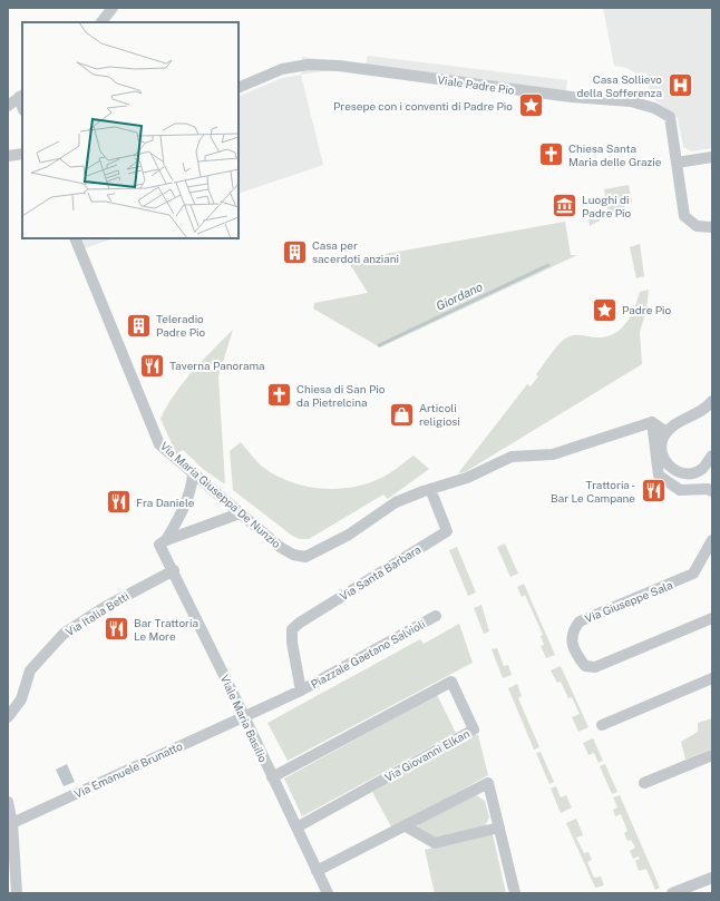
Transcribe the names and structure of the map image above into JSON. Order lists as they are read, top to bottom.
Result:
{
  "streets": {
    "street": [
      "Viale Padre Pio",
      "Via Maria Giuseppa De Nunzio",
      "Via Santa Barbara",
      "Via Giuseppe Sala",
      "Via Italia Betti",
      "Piazzale Gaetano Salvioli",
      "Viale Maria Basilio",
      "Via Giovanni Elkan",
      "Via Emanuele Brunatto"
    ]
  },
  "crossings": [
    ["Via Maria Giuseppa De Nunzio", "Via Santa Barbara"],
    ["Via Santa Barbara", "Piazzale Gaetano Salvioli"],
    ["Via Italia Betti", "Viale Maria Basilio"],
    ["Piazzale Gaetano Salvioli", "Viale Maria Basilio"],
    ["Piazzale Gaetano Salvioli", "Via Emanuele Brunatto"],
    ["Viale Maria Basilio", "Via Giovanni Elkan"],
    ["Viale Maria Basilio", "Via Emanuele Brunatto"]
  ],
  "water": ["Giordano"],
  "places": {
    "hospital": ["Casa Sollievo della Sofferenza"],
    "place": ["Presepe con i conventi di Padre Pio", "Padre Pio"],
    "church": ["Chiesa Santa Maria delle Grazie", "Chiesa di San Pio da Pietrelcina"],
    "museum": ["Luoghi di Padre Pio"],
    "building": ["Casa per sacerdoti anziani", "Teleradio Padre Pio"],
    "restaurant": [
      "Taverna Panorama",
      "Trattoria - Bar Le Campane",
      "Fra Daniele",
      "Bar Trattoria Le More"
    ],
    "shop": ["Articoli religiosi"]
  }
}
